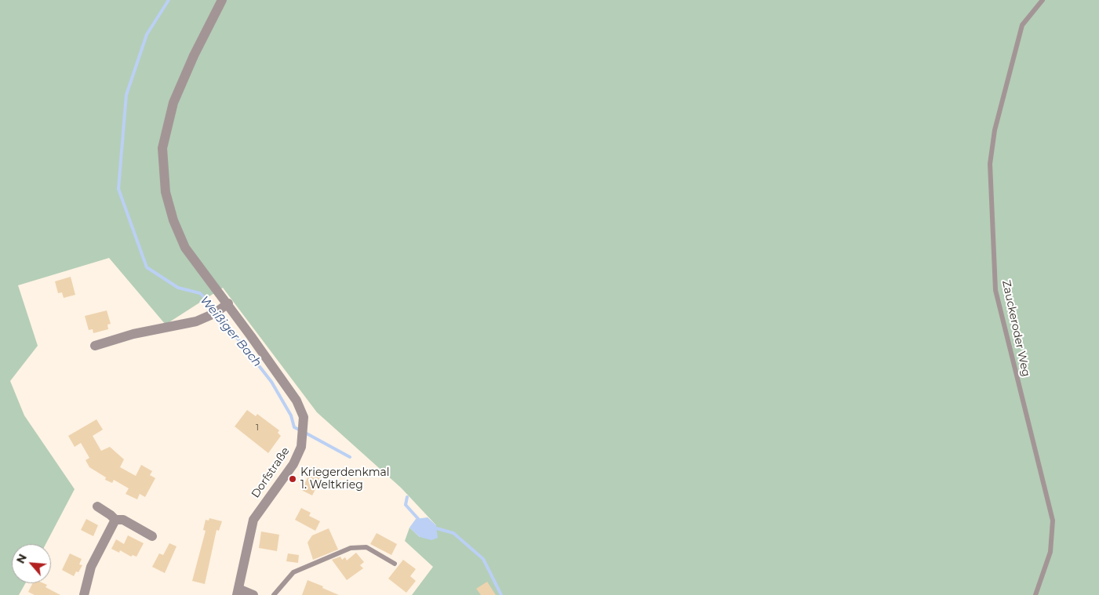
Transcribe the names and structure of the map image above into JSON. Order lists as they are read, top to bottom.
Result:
{
  "streets": {
    "street": ["Dorfstraße"],
    "lane": ["Zauckeroder Weg"]
  },
  "water": ["Weißiger Bach"],
  "places": ["Kriegerdenkmal 1. Weltkrieg"],
  "house_numbers": ["1"],
  "north": "top left"
}
